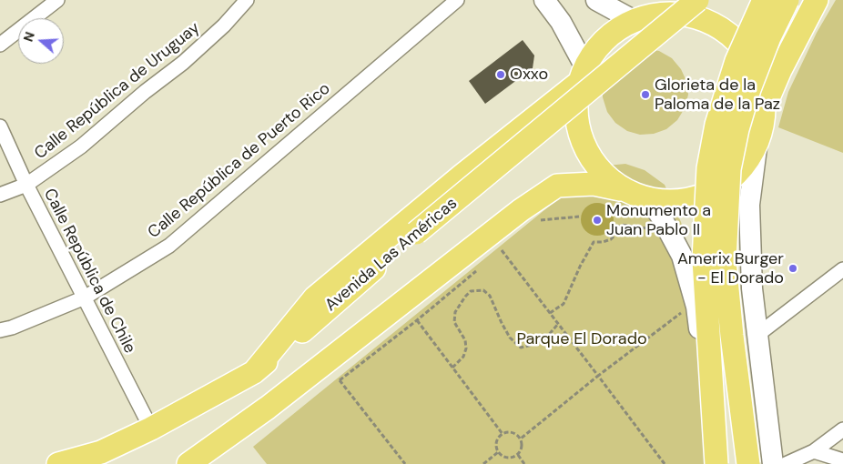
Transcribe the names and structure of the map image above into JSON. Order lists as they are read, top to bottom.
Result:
{
  "streets": {
    "main road": ["Avenida Las Américas"],
    "street": ["Calle República de Uruguay", "Calle República de Puerto Rico", "Calle República de Chile"]
  },
  "crossings": [
    ["Calle República de Uruguay", "Calle República de Chile"],
    ["Calle República de Puerto Rico", "Calle República de Chile"],
    ["Avenida Las Américas", "Calle República de Chile"]
  ],
  "parks": ["Parque El Dorado"],
  "places": [
    "Oxxo",
    "Glorieta de la Paloma de la Paz",
    "Monumento a Juan Pablo II",
    "Amerix Burger - El Dorado"
  ],
  "north": "left"
}
